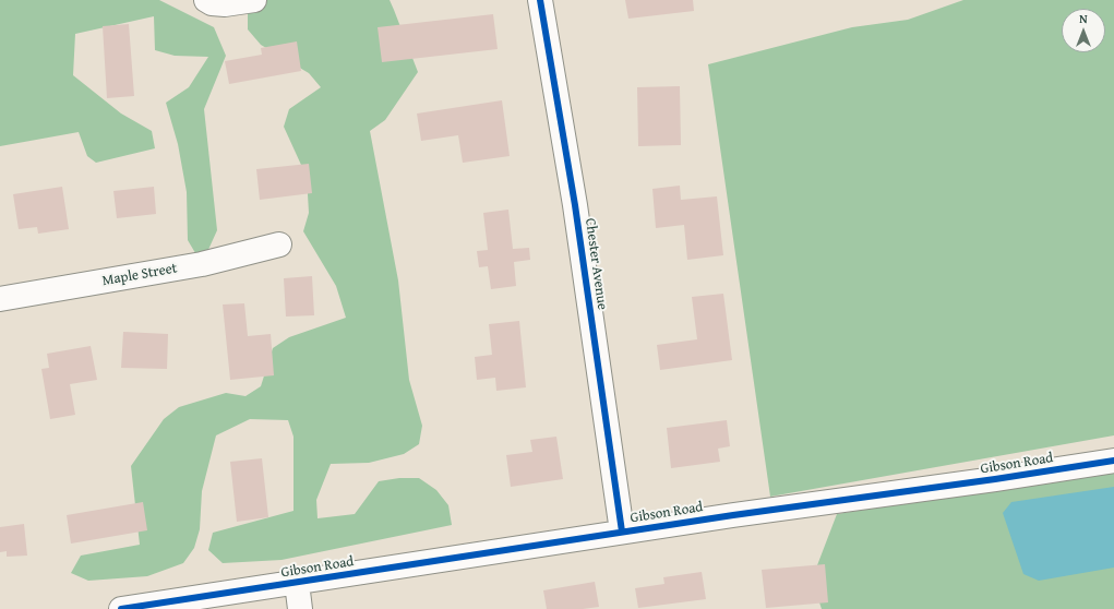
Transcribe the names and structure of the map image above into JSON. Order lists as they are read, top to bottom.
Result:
{
  "streets": {
    "street": ["Chester Avenue", "Maple Street", "Gibson Road"]
  },
  "crossings": [
    ["Chester Avenue", "Gibson Road"]
  ],
  "north": "top"
}
